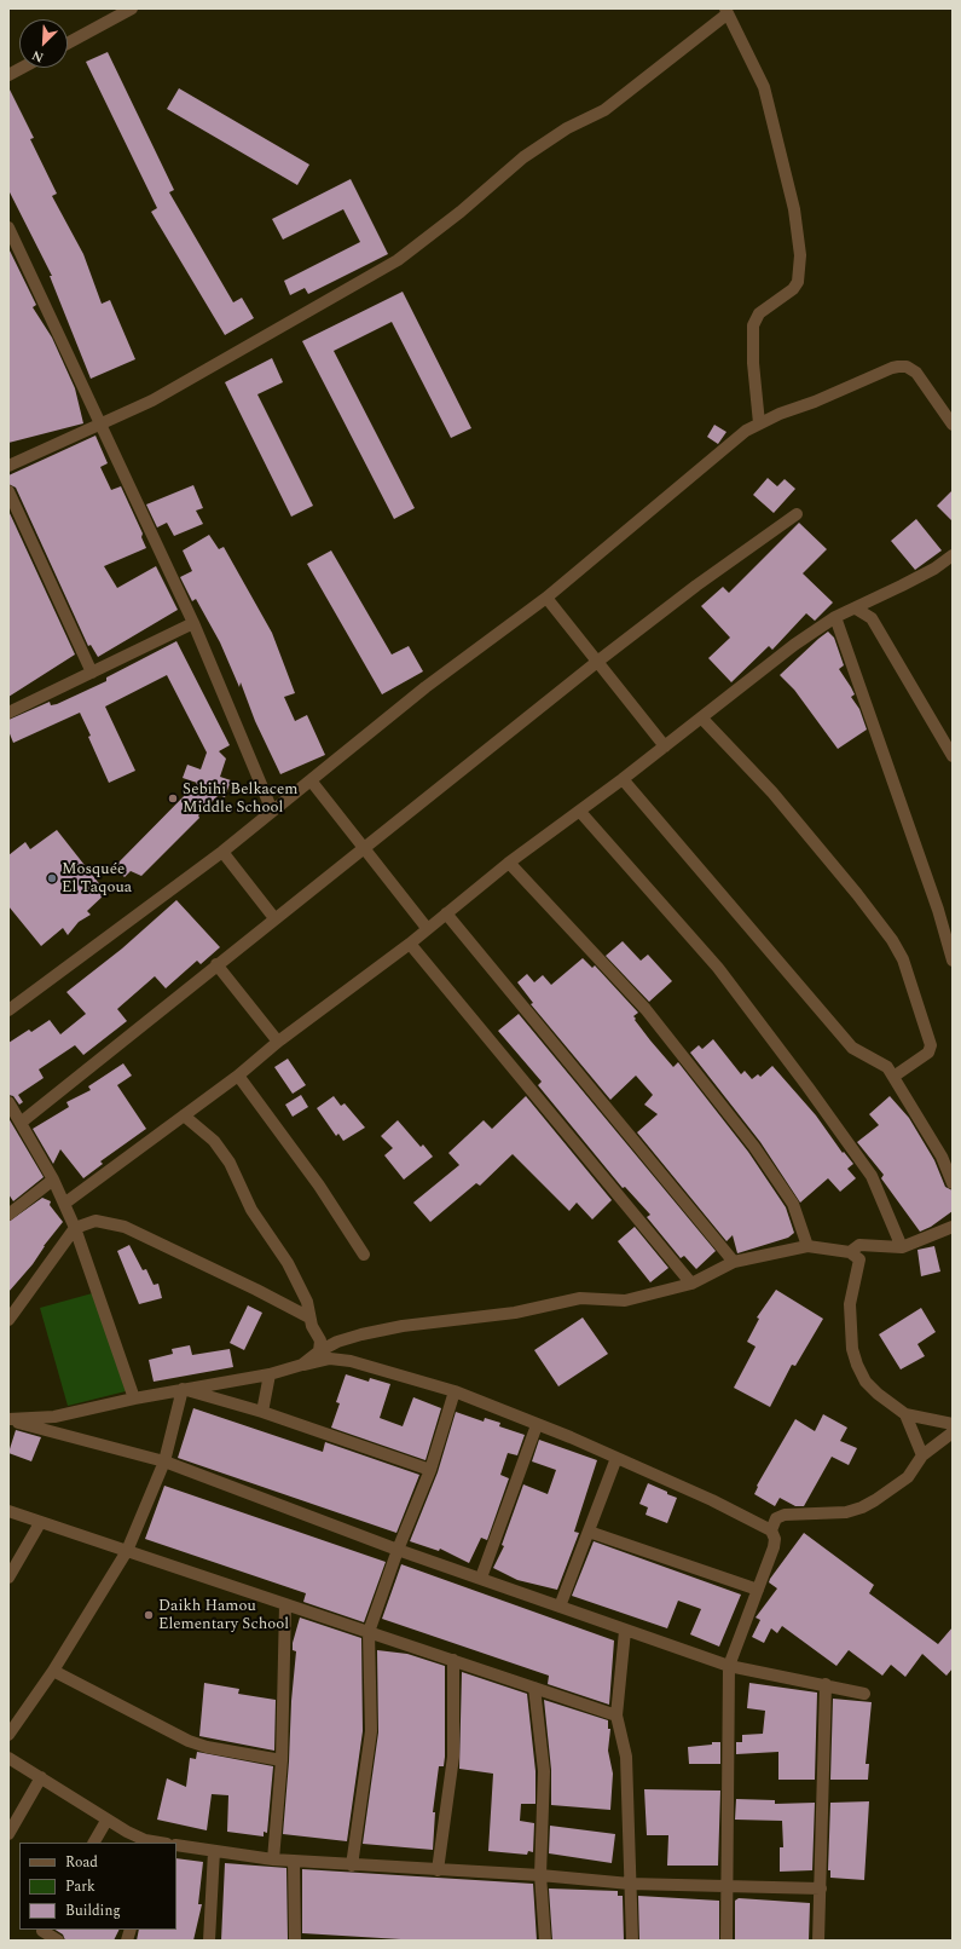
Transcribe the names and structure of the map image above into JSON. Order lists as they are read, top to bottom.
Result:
{
  "places": ["Sebihi Belkacem Middle School", "Mosquée El Taqoua", "Daikh Hamou Elementary School"],
  "legend": ["Road", "Park", "Building"],
  "north": "bottom left"
}
